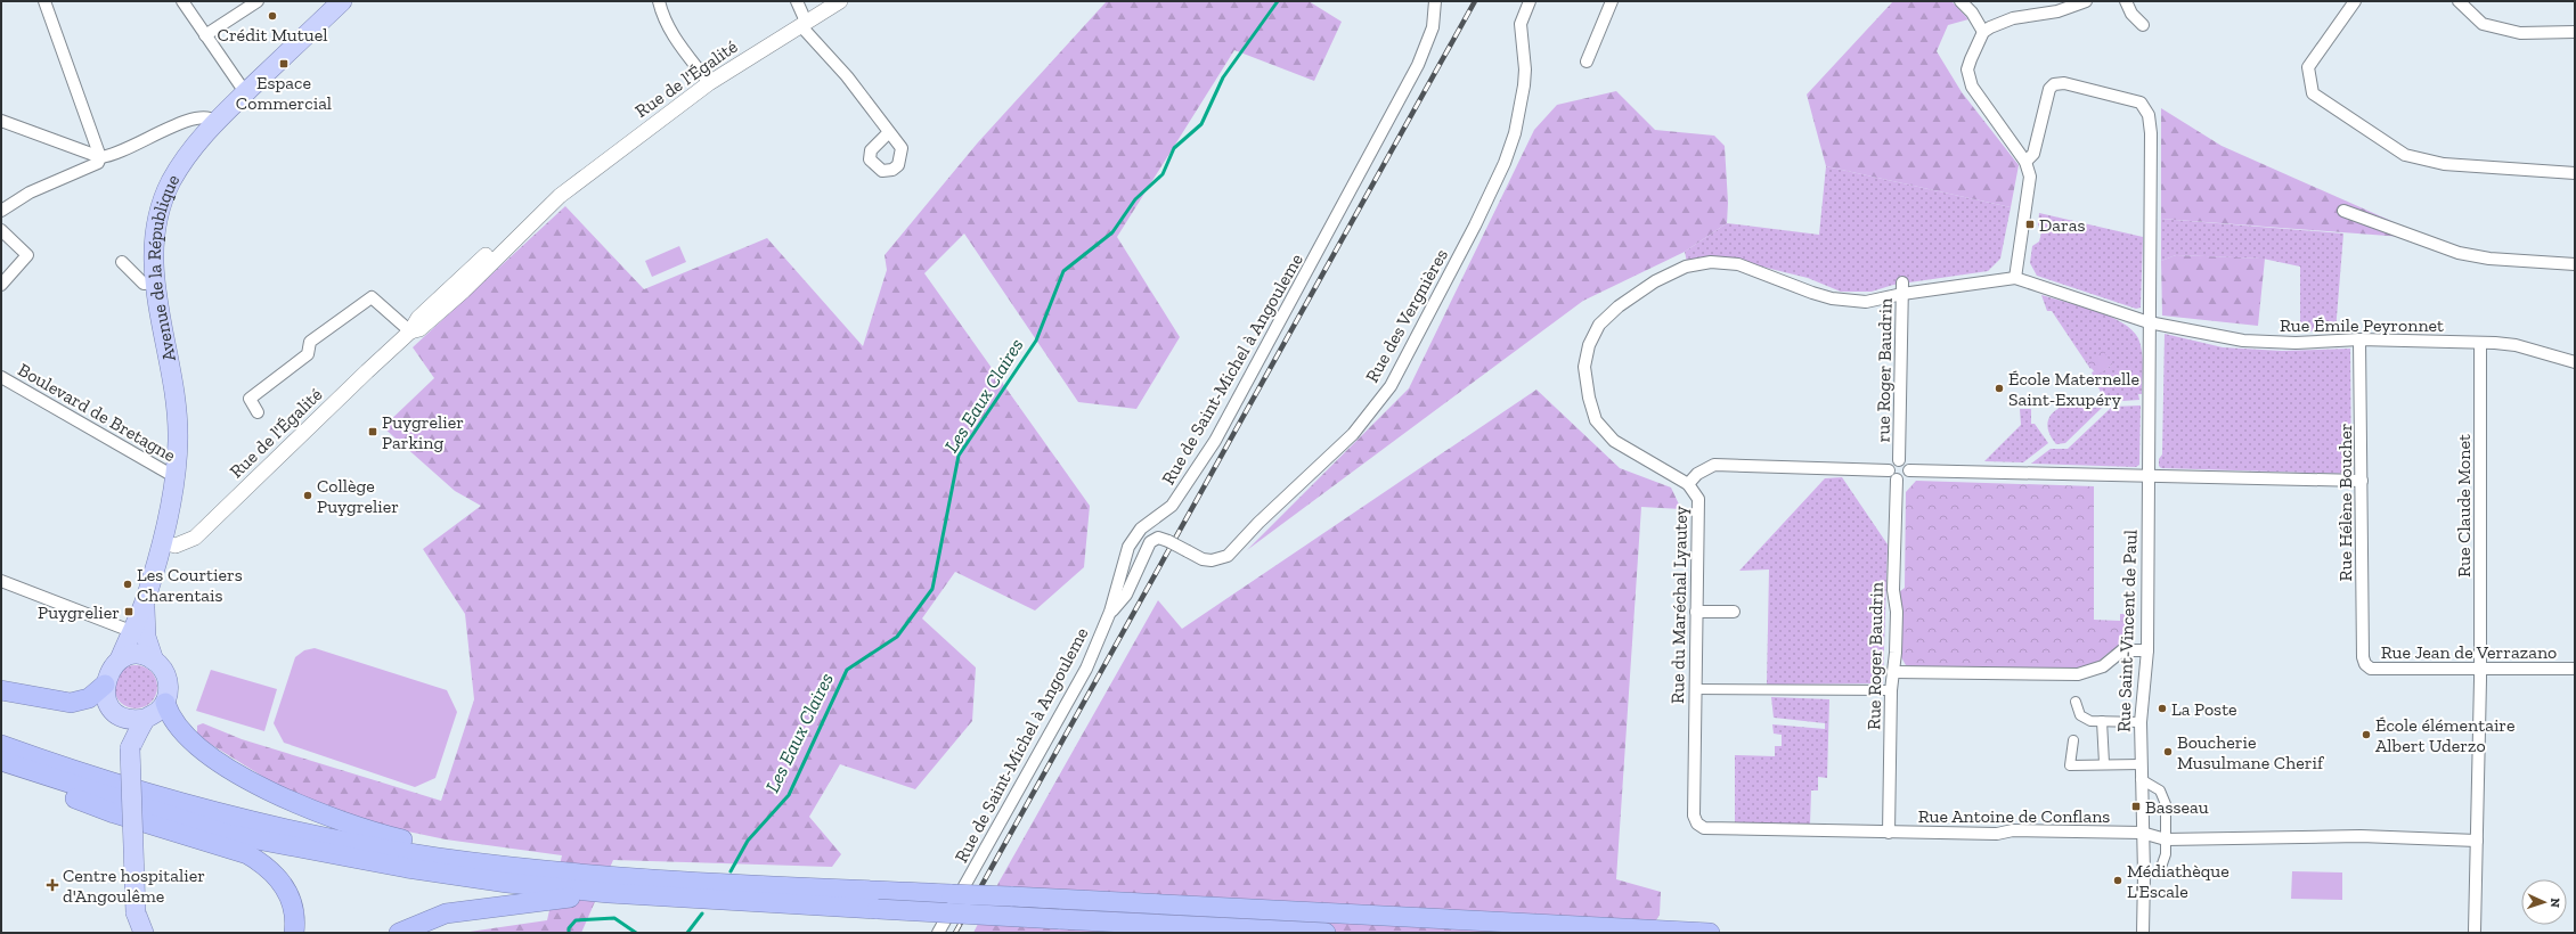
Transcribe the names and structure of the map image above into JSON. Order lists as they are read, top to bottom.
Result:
{
  "streets": {
    "main road": ["Avenue de la République"],
    "street": [
      "Rue de l'Égalité",
      "Rue des Vergnières",
      "Rue Émile Peyronnet",
      "Rue de Saint-Michel à Angouleme",
      "rue Roger Baudrin",
      "Boulevard de Bretagne",
      "Rue Hélène Boucher",
      "Rue Claude Monet",
      "Rue du Maréchal Lyautey",
      "Rue Saint-Vincent de Paul",
      "Rue Jean de Verrazano",
      "Rue Roger Baudrin",
      "Rue Antoine de Conflans"
    ]
  },
  "crossings": [
    ["Rue de l'Égalité", "Avenue de la République"],
    ["Avenue de la République", "Boulevard de Bretagne"],
    ["Rue des Vergnières", "Rue de Saint-Michel à Angouleme"],
    ["Rue Émile Peyronnet", "Rue Hélène Boucher"],
    ["Rue Émile Peyronnet", "Rue Claude Monet"],
    ["Rue Émile Peyronnet", "Rue du Maréchal Lyautey"],
    ["Rue Émile Peyronnet", "Rue Saint-Vincent de Paul"],
    ["rue Roger Baudrin", "Rue du Maréchal Lyautey"],
    ["rue Roger Baudrin", "Rue Roger Baudrin"],
    ["Rue Hélène Boucher", "Rue Jean de Verrazano"],
    ["Rue Claude Monet", "Rue Jean de Verrazano"],
    ["Rue Claude Monet", "Rue Antoine de Conflans"],
    ["Rue du Maréchal Lyautey", "Rue Saint-Vincent de Paul"],
    ["Rue du Maréchal Lyautey", "Rue Antoine de Conflans"],
    ["Rue Saint-Vincent de Paul", "Rue Antoine de Conflans"],
    ["Rue Roger Baudrin", "Rue Antoine de Conflans"]
  ],
  "water": ["Les Eaux Claires"],
  "places": {
    "other": [
      "Crédit Mutuel",
      "École Maternelle Saint-Exupéry",
      "Collège Puygrelier",
      "Les Courtiers Charentais",
      "La Poste",
      "École élémentaire Albert Uderzo",
      "Boucherie Musulmane Cherif",
      "Médiathèque L'Escale"
    ],
    "transit": [
      "Espace Commercial",
      "Daras",
      "Puygrelier Parking",
      "Puygrelier",
      "Basseau"
    ],
    "health": ["Centre hospitalier d'Angoulême"]
  },
  "north": "right"
}
